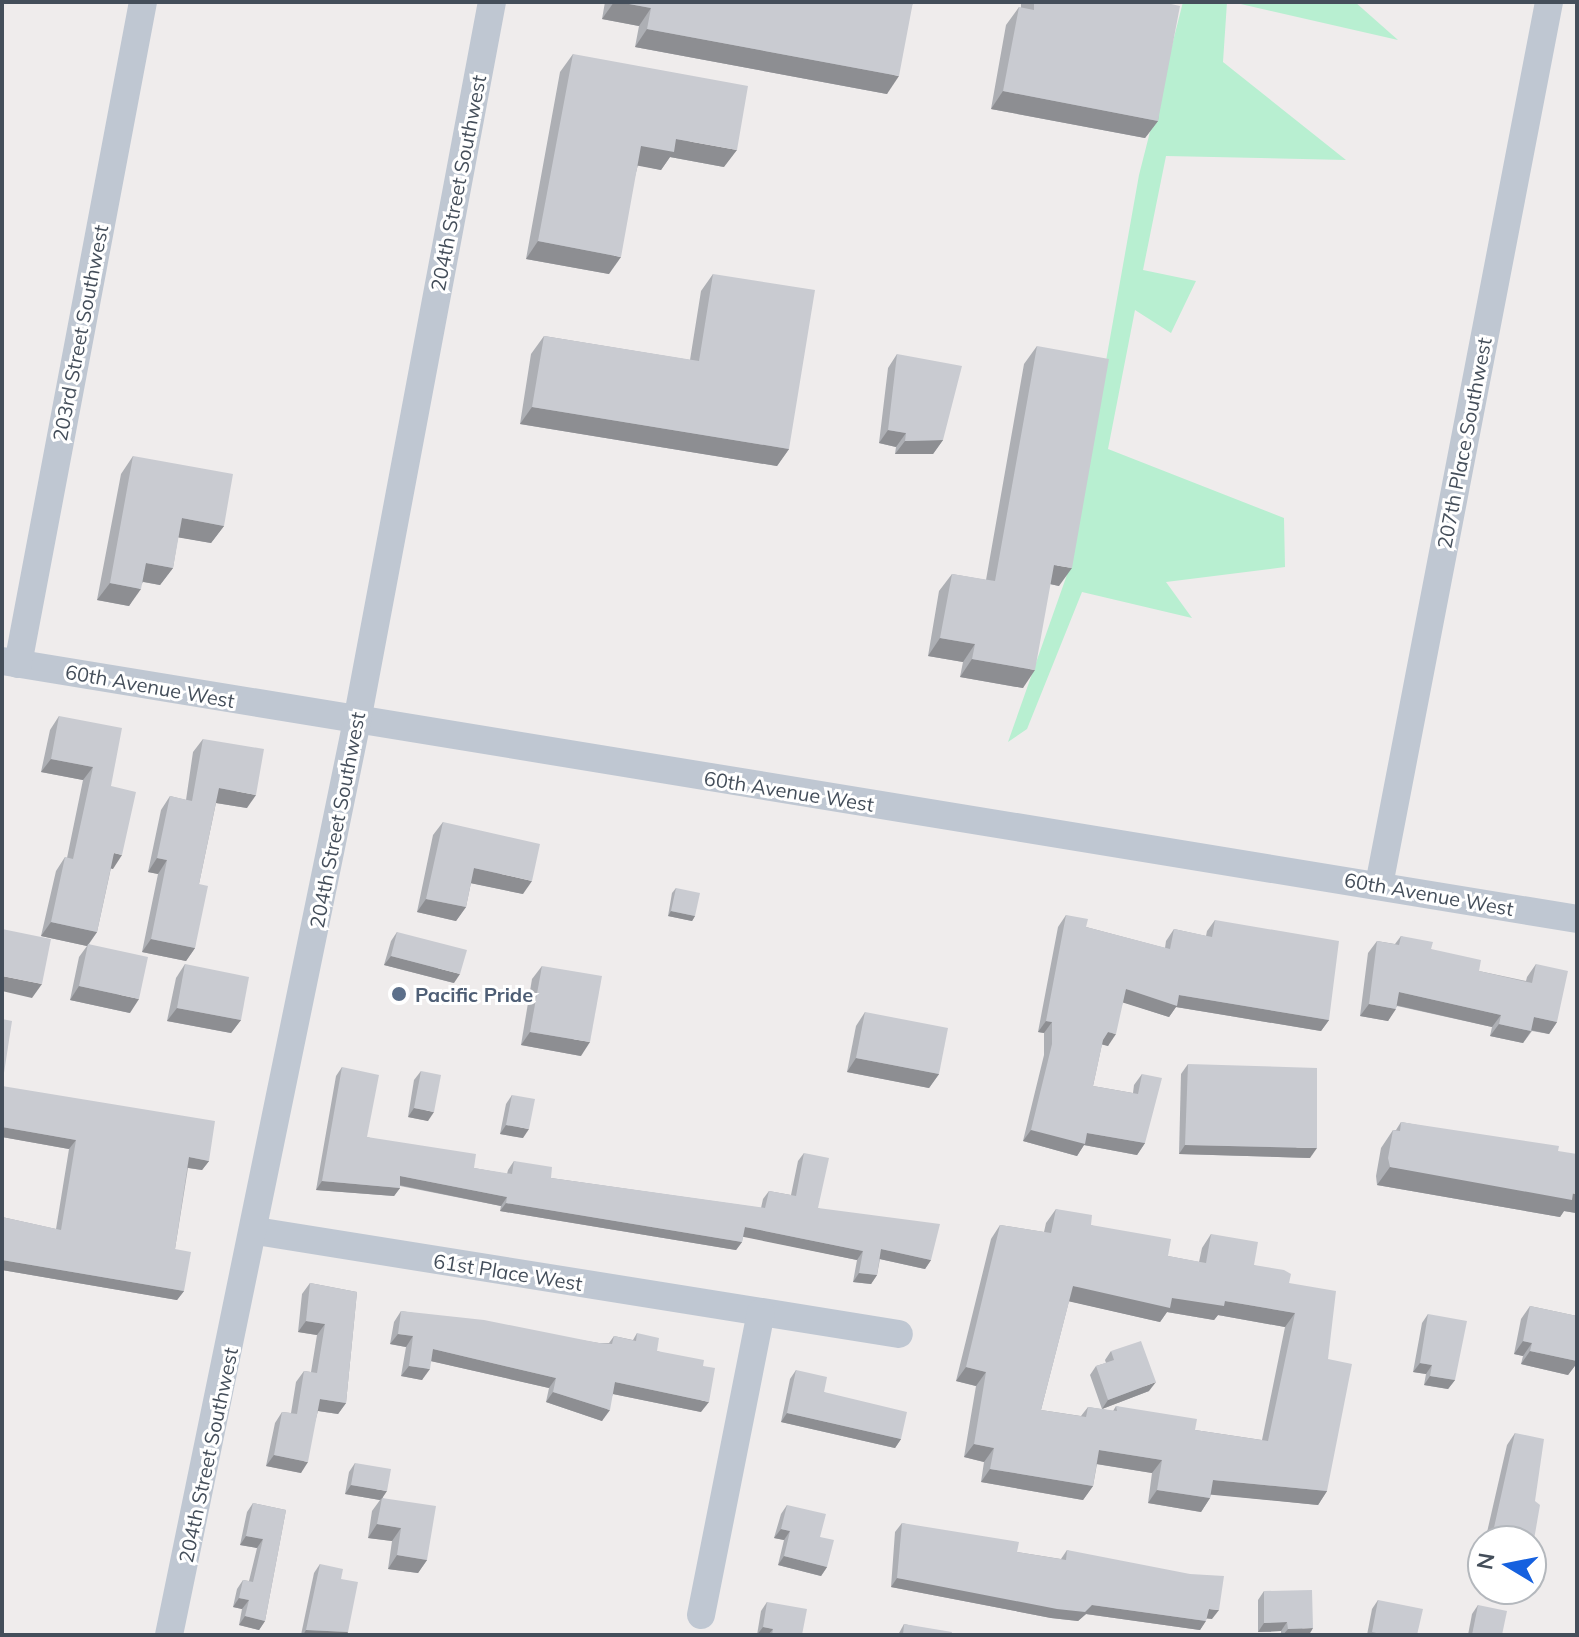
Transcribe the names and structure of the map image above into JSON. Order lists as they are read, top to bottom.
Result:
{
  "streets": {
    "street": [
      "204th Street Southwest",
      "203rd Street Southwest",
      "207th Place Southwest",
      "60th Avenue West",
      "61st Place West"
    ]
  },
  "crossings": [
    ["204th Street Southwest", "60th Avenue West"],
    ["204th Street Southwest", "61st Place West"],
    ["203rd Street Southwest", "60th Avenue West"],
    ["207th Place Southwest", "60th Avenue West"]
  ],
  "places": ["Pacific Pride"],
  "north": "left"
}
